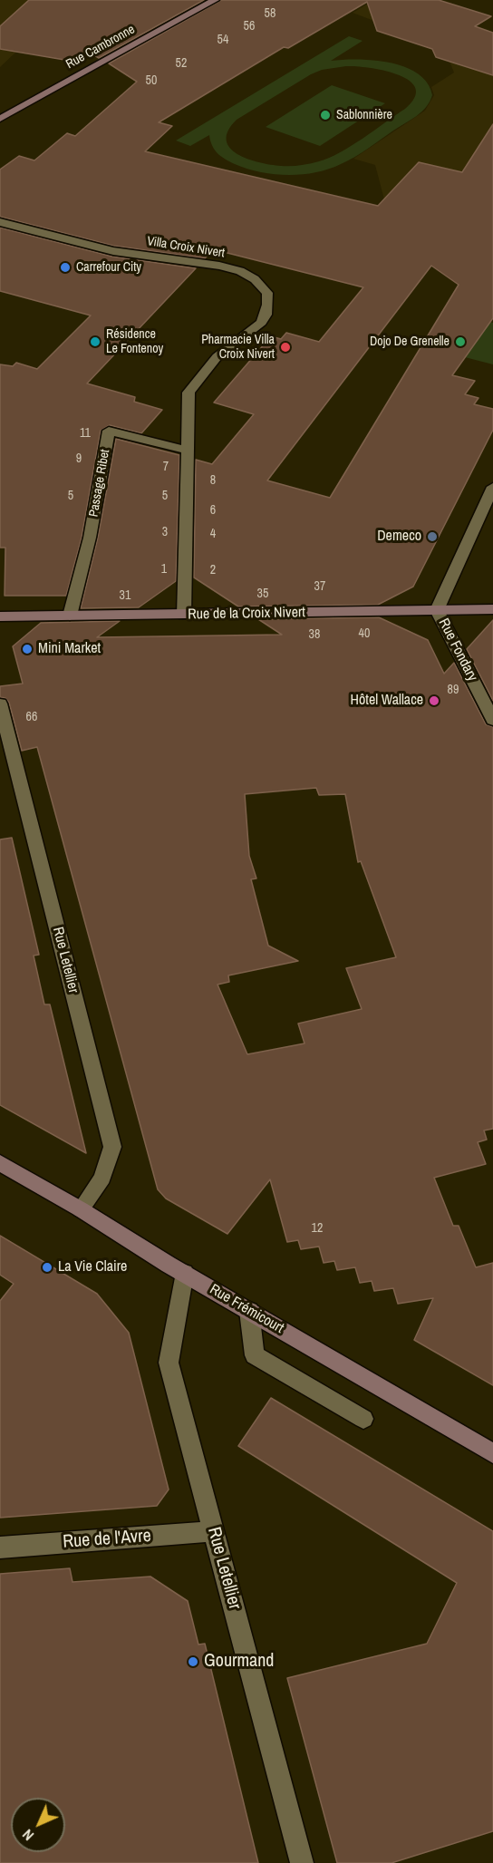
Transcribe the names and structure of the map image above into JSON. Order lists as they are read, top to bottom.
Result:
{
  "streets": {
    "street": [
      "Rue Cambronne",
      "Villa Croix Nivert",
      "Passage Ribet",
      "Rue de la Croix Nivert",
      "Rue Fondary",
      "Rue Letellier",
      "Rue Frémicourt",
      "Rue de l'Avre"
    ]
  },
  "crossings": [
    ["Villa Croix Nivert", "Passage Ribet"],
    ["Villa Croix Nivert", "Rue de la Croix Nivert"],
    ["Passage Ribet", "Rue de la Croix Nivert"],
    ["Rue de la Croix Nivert", "Rue Fondary"],
    ["Rue Letellier", "Rue Frémicourt"],
    ["Rue Letellier", "Rue de l'Avre"]
  ],
  "places": [
    "Sablonnière",
    "Carrefour City",
    "Résidence Le Fontenoy",
    "Dojo De Grenelle",
    "Pharmacie Villa Croix Nivert",
    "Demeco",
    "Mini Market",
    "Hôtel Wallace",
    "La Vie Claire",
    "Gourmand"
  ],
  "house_numbers": [
    "58",
    "56",
    "54",
    "52",
    "50",
    "11",
    "9",
    "7",
    "8",
    "5",
    "5",
    "6",
    "3",
    "4",
    "1",
    "2",
    "37",
    "35",
    "31",
    "40",
    "38",
    "89",
    "66",
    "12"
  ],
  "north": "bottom left"
}
